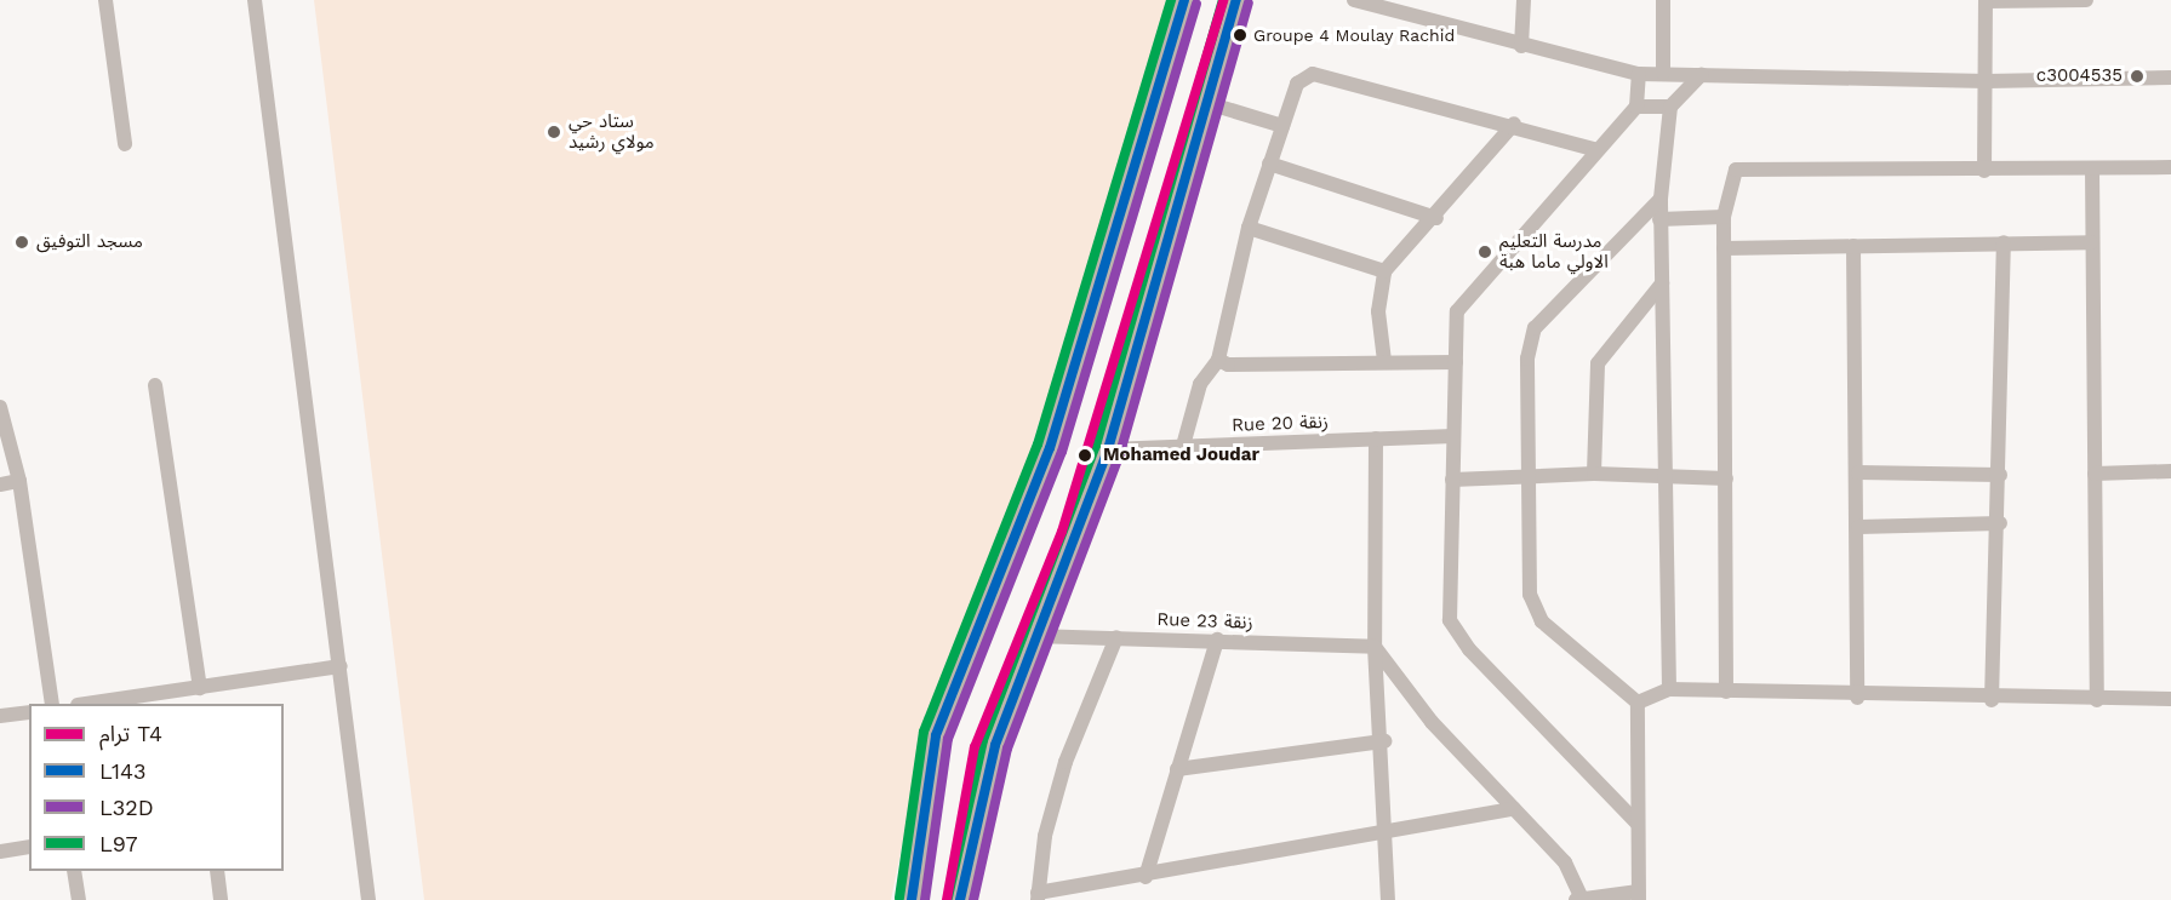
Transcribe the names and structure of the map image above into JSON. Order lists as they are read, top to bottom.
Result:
{
  "streets": {
    "street": ["Rue 20 زنقة", "Rue 23 زنقة"]
  },
  "places": [
    "Groupe 4 Moulay Rachid",
    "c3004535",
    "ستاد حي مولاي رشيد",
    "مسجد التوفيق",
    "مدرسة التعليم الاولي ماما هبة",
    "Mohamed Joudar"
  ],
  "lines": [
    "tram line T4",
    "transit line L143",
    "transit line L97",
    "transit line L32D"
  ],
  "legend": [
    "ترام T4",
    "L143",
    "L32D",
    "L97"
  ]
}
